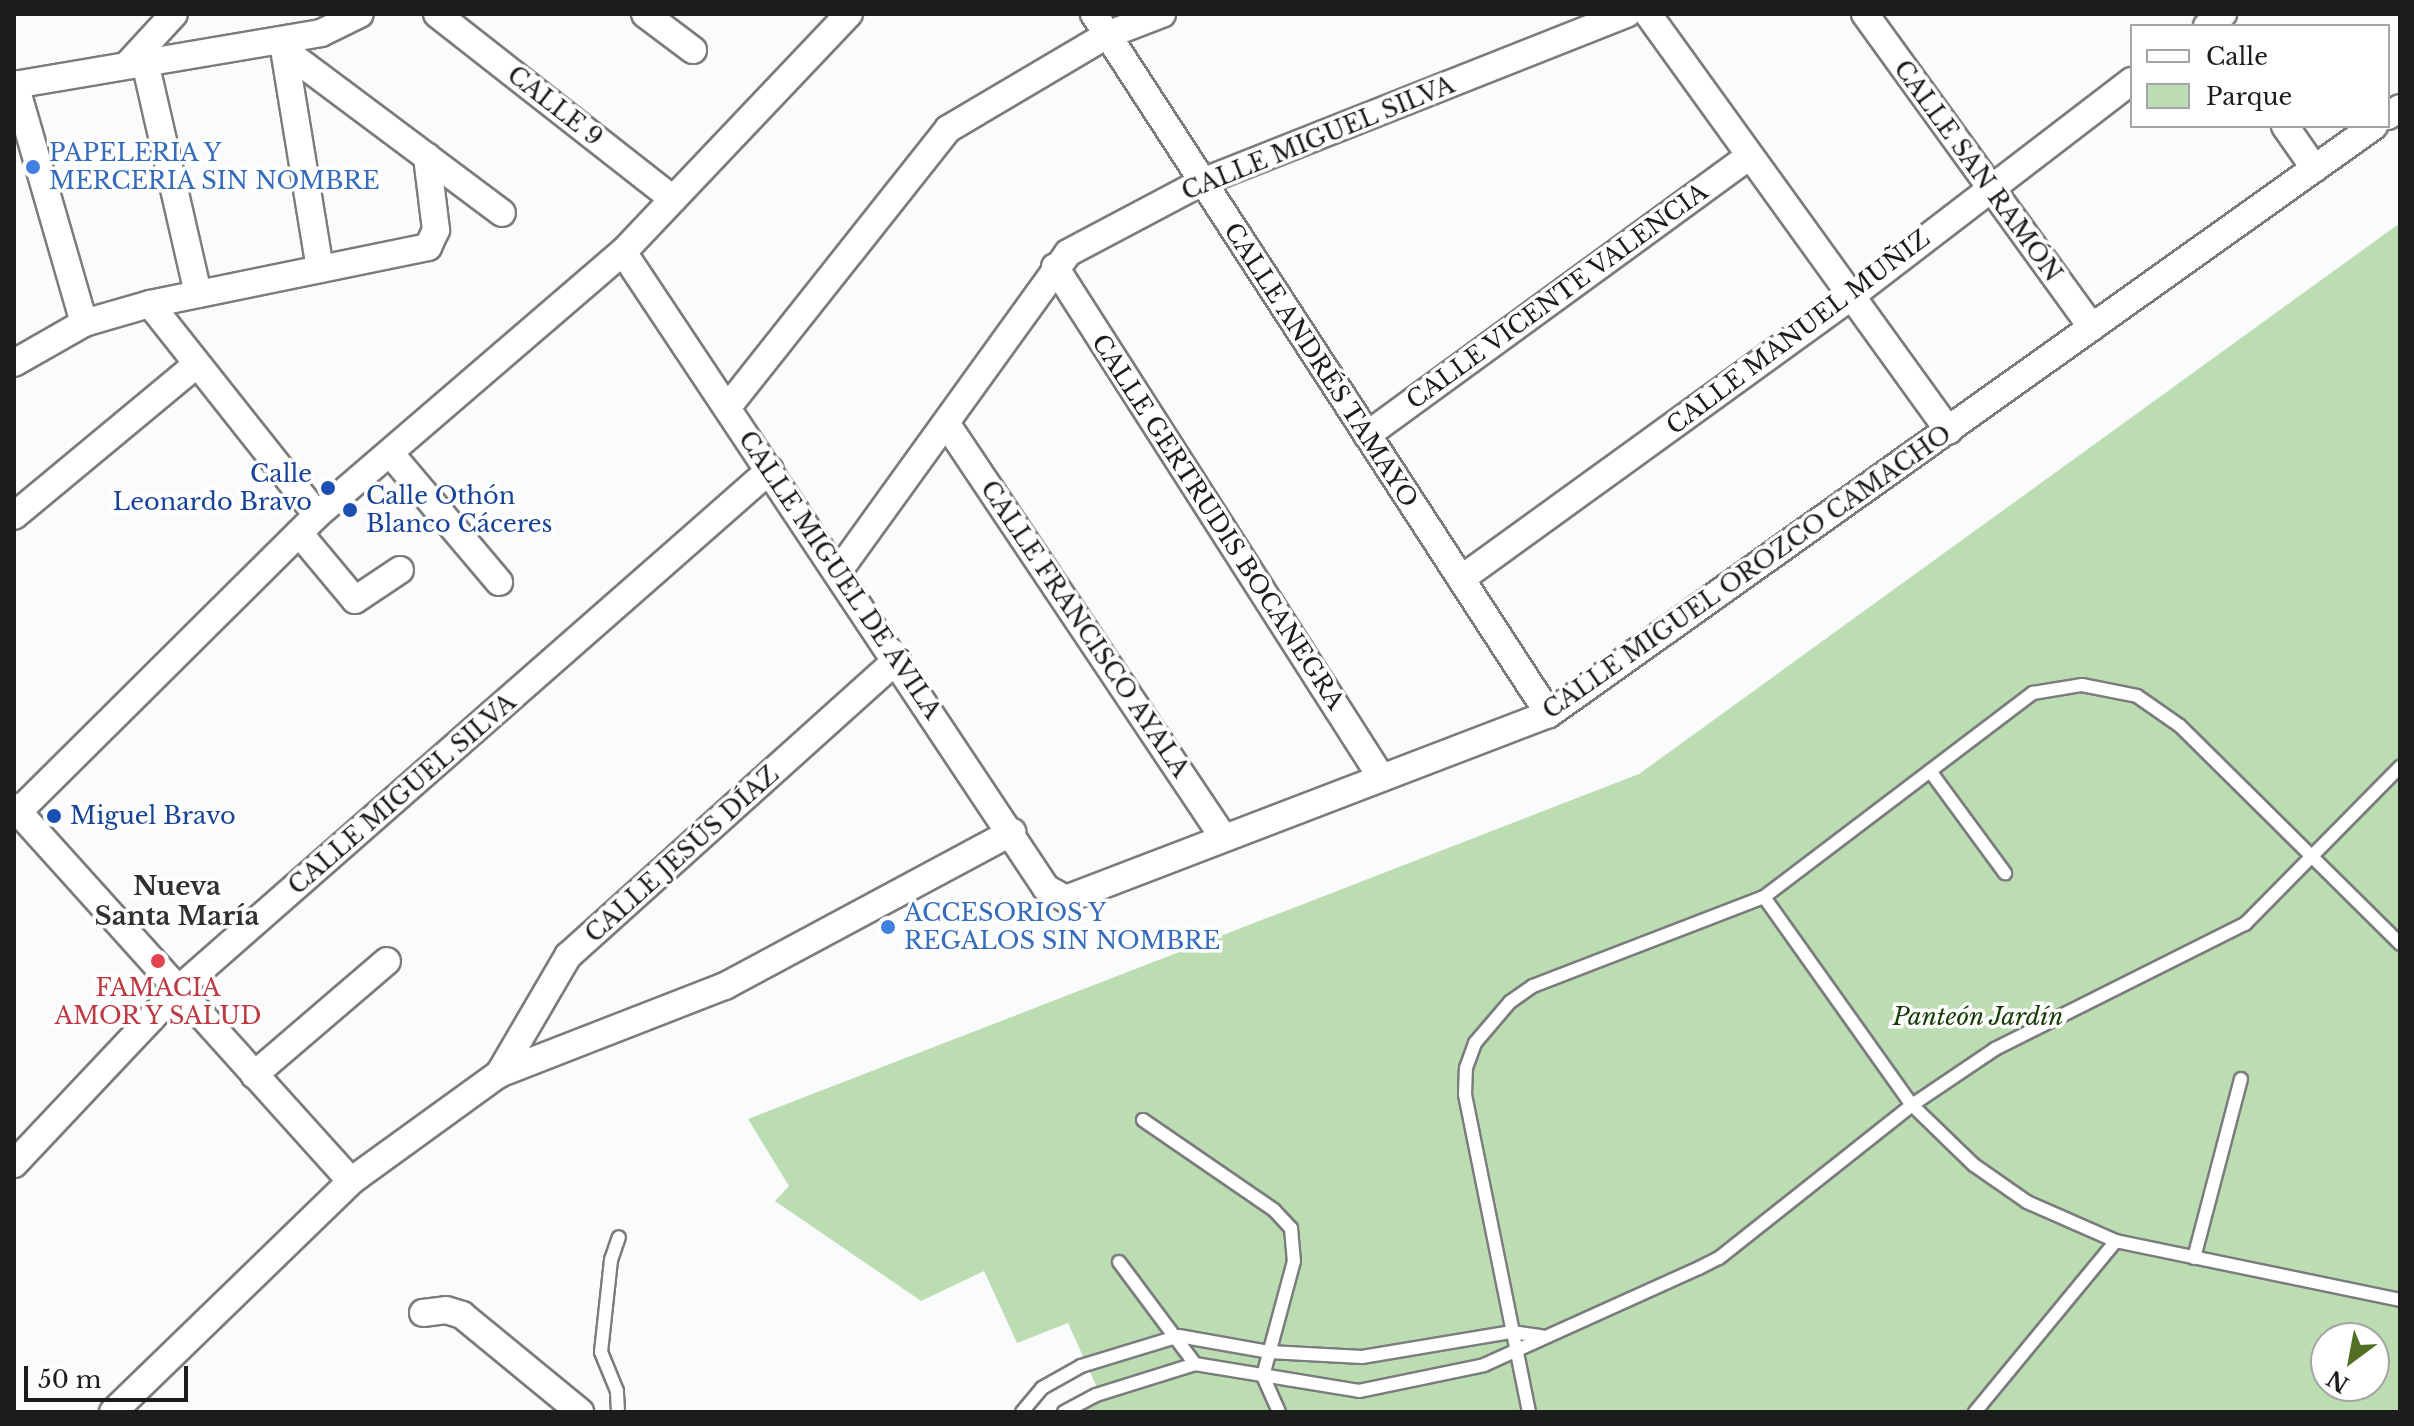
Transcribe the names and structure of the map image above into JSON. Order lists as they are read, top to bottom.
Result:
{
  "streets": {
    "street": [
      "CALLE 9",
      "CALLE MIGUEL SILVA",
      "CALLE SAN RAMÓN",
      "CALLE VICENTE VALENCIA",
      "CALLE MANUEL MUÑIZ",
      "CALLE ANDRÉS TAMAYO",
      "CALLE GERTRUDIS BOCANEGRA",
      "CALLE MIGUEL OROZCO CAMACHO",
      "CALLE MIGUEL DE ÁVILA",
      "CALLE FRANCISCO AYALA",
      "CALLE JESÚS DÍAZ"
    ]
  },
  "crossings": [
    ["CALLE MIGUEL SILVA", "CALLE ANDRÉS TAMAYO"],
    ["CALLE MIGUEL SILVA", "CALLE GERTRUDIS BOCANEGRA"],
    ["CALLE MIGUEL SILVA", "CALLE MIGUEL DE ÁVILA"],
    ["CALLE MIGUEL SILVA", "CALLE FRANCISCO AYALA"],
    ["CALLE SAN RAMÓN", "CALLE MANUEL MUÑIZ"],
    ["CALLE SAN RAMÓN", "CALLE MIGUEL OROZCO CAMACHO"],
    ["CALLE VICENTE VALENCIA", "CALLE ANDRÉS TAMAYO"],
    ["CALLE MANUEL MUÑIZ", "CALLE ANDRÉS TAMAYO"],
    ["CALLE ANDRÉS TAMAYO", "CALLE MIGUEL OROZCO CAMACHO"],
    ["CALLE GERTRUDIS BOCANEGRA", "CALLE MIGUEL OROZCO CAMACHO"],
    ["CALLE MIGUEL OROZCO CAMACHO", "CALLE MIGUEL DE ÁVILA"],
    ["CALLE MIGUEL OROZCO CAMACHO", "CALLE FRANCISCO AYALA"],
    ["CALLE MIGUEL DE ÁVILA", "CALLE JESÚS DÍAZ"]
  ],
  "districts": ["Nueva Santa María"],
  "parks": ["Panteón Jardín"],
  "places": [
    "PAPELERIA Y MERCERIA SIN NOMBRE",
    "Calle Leonardo Bravo",
    "Calle Othón Blanco Cáceres",
    "Miguel Bravo",
    "ACCESORIOS Y REGALOS SIN NOMBRE",
    "FAMACIA AMOR Y SALUD"
  ],
  "legend": ["Calle", "Parque"],
  "scale_bar": "50 m",
  "north": "bottom left"
}
